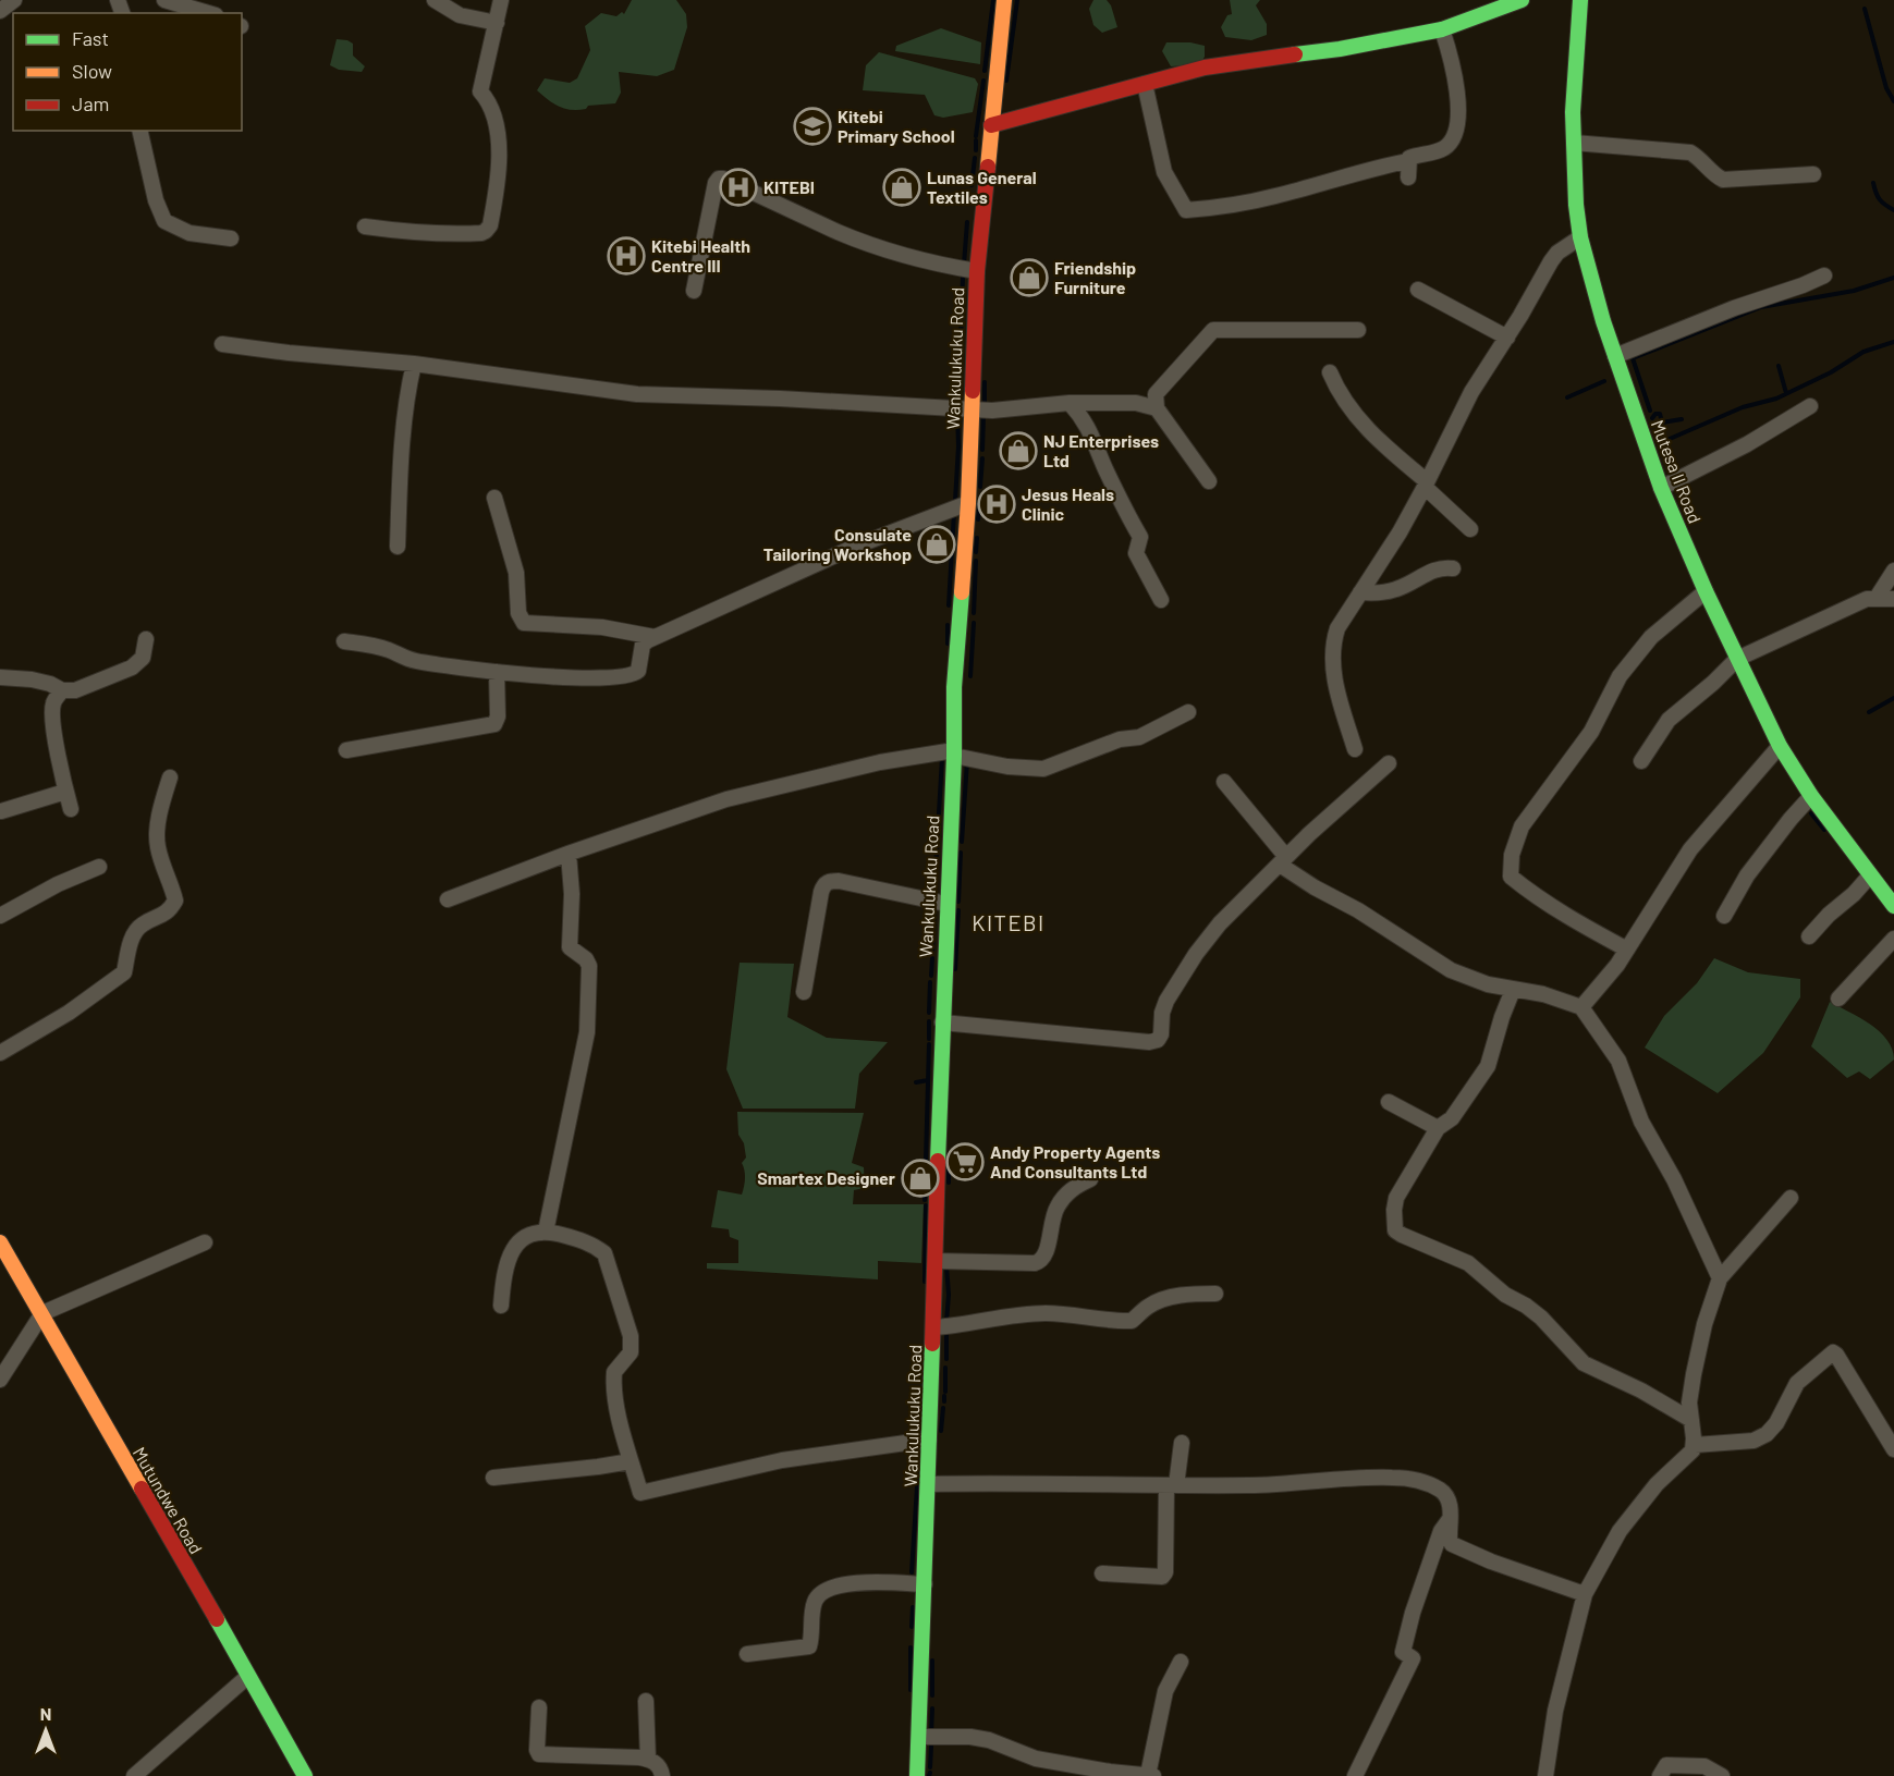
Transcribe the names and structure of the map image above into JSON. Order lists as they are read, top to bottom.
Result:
{
  "streets": {
    "main road": ["Wankulukuku Road", "Mutesa II Road", "Mutundwe Road"]
  },
  "districts": ["KITEBI"],
  "places": {
    "school or university": ["Kitebi Primary School"],
    "hospital": ["KITEBI", "Kitebi Health Centre III", "Jesus Heals Clinic"],
    "shop": [
      "Lunas General Textiles",
      "Friendship Furniture",
      "NJ Enterprises Ltd",
      "Consulate Tailoring Workshop",
      "Smartex Designer"
    ],
    "supermarket": ["Andy Property Agents And Consultants Ltd"]
  },
  "legend": ["Fast", "Slow", "Jam"],
  "north": "top"
}
